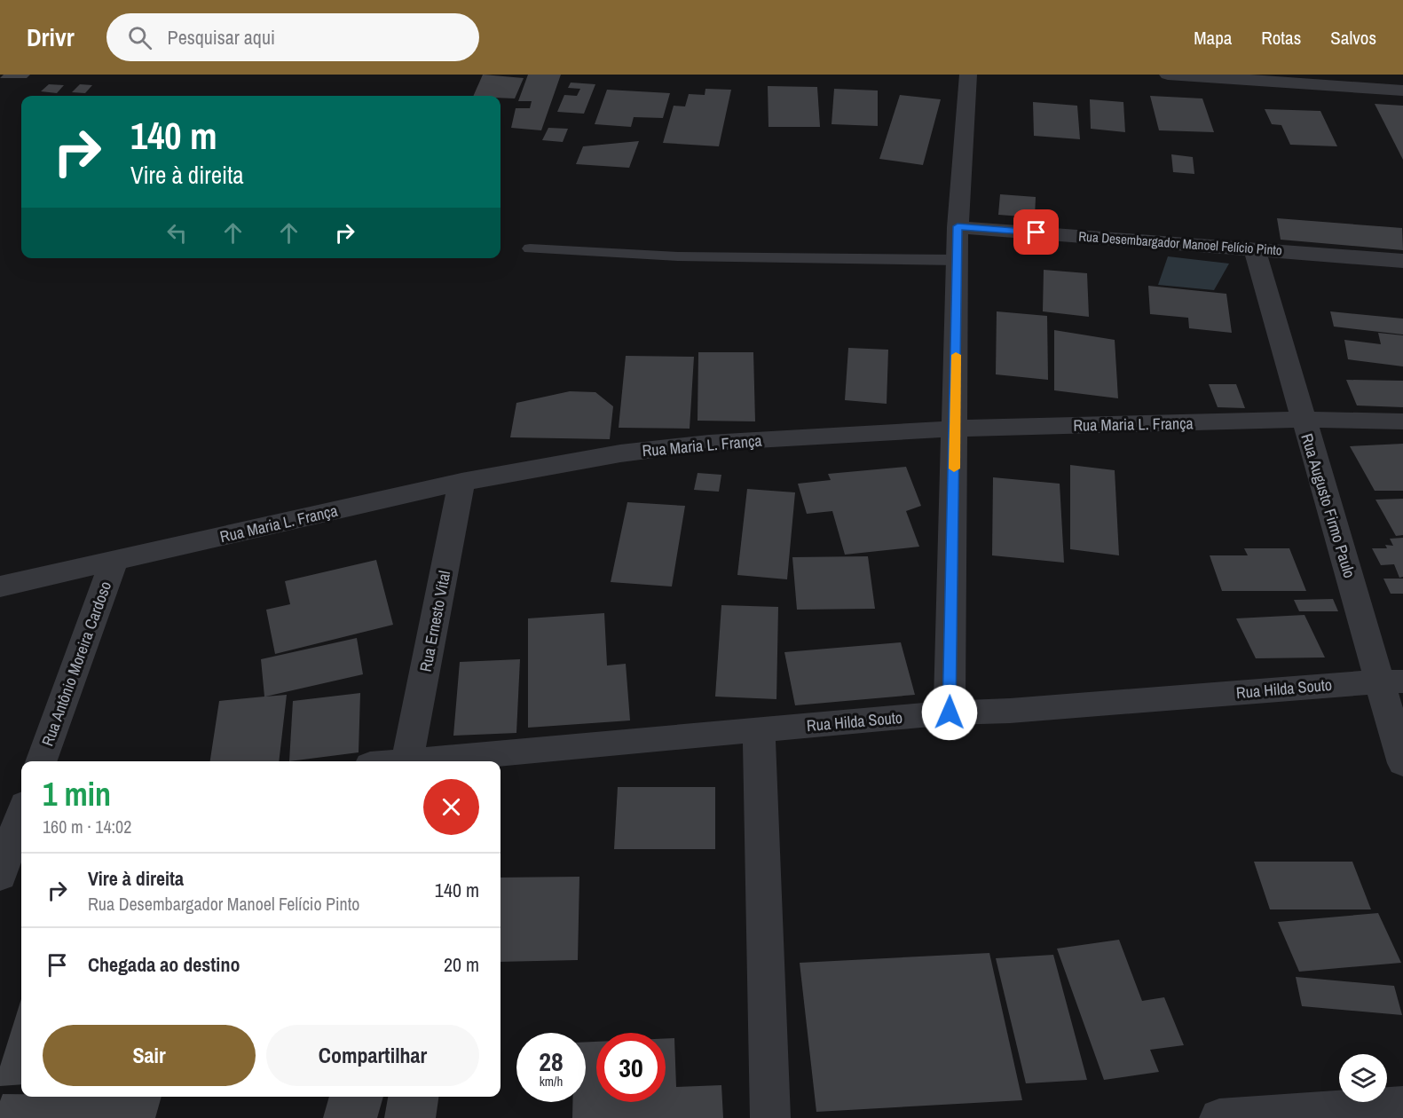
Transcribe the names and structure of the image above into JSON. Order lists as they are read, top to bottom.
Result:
{
  "streets": {
    "street": [
      "Rua Desembargador Manoel Felício Pinto",
      "Rua Maria L. França",
      "Rua Augusto Firmo Paulo",
      "Rua Ernesto Vital",
      "Rua Antônio Moreira Cardoso",
      "Rua Hilda Souto"
    ]
  },
  "crossings": [
    ["Rua Desembargador Manoel Felício Pinto", "Rua Augusto Firmo Paulo"],
    ["Rua Maria L. França", "Rua Augusto Firmo Paulo"],
    ["Rua Maria L. França", "Rua Ernesto Vital"],
    ["Rua Maria L. França", "Rua Antônio Moreira Cardoso"],
    ["Rua Augusto Firmo Paulo", "Rua Hilda Souto"]
  ],
  "page": {
    "header": "Drivr",
    "search": "Pesquisar aqui",
    "nav": ["Mapa", "Rotas", "Salvos"],
    "turn": ["140 m", "Vire à direita"],
    "heading": ["1 min", "160 m · 14:02"],
    "list": [
      {
        "name": "Vire à direita",
        "note": "Rua Desembargador Manoel Felício Pinto",
        "value": "140 m"
      },
      {
        "name": "Chegada ao destino",
        "value": "20 m"
      }
    ],
    "buttons": ["Sair", "Compartilhar"],
    "speed": "28 km/h",
    "limit": "30"
  }
}
